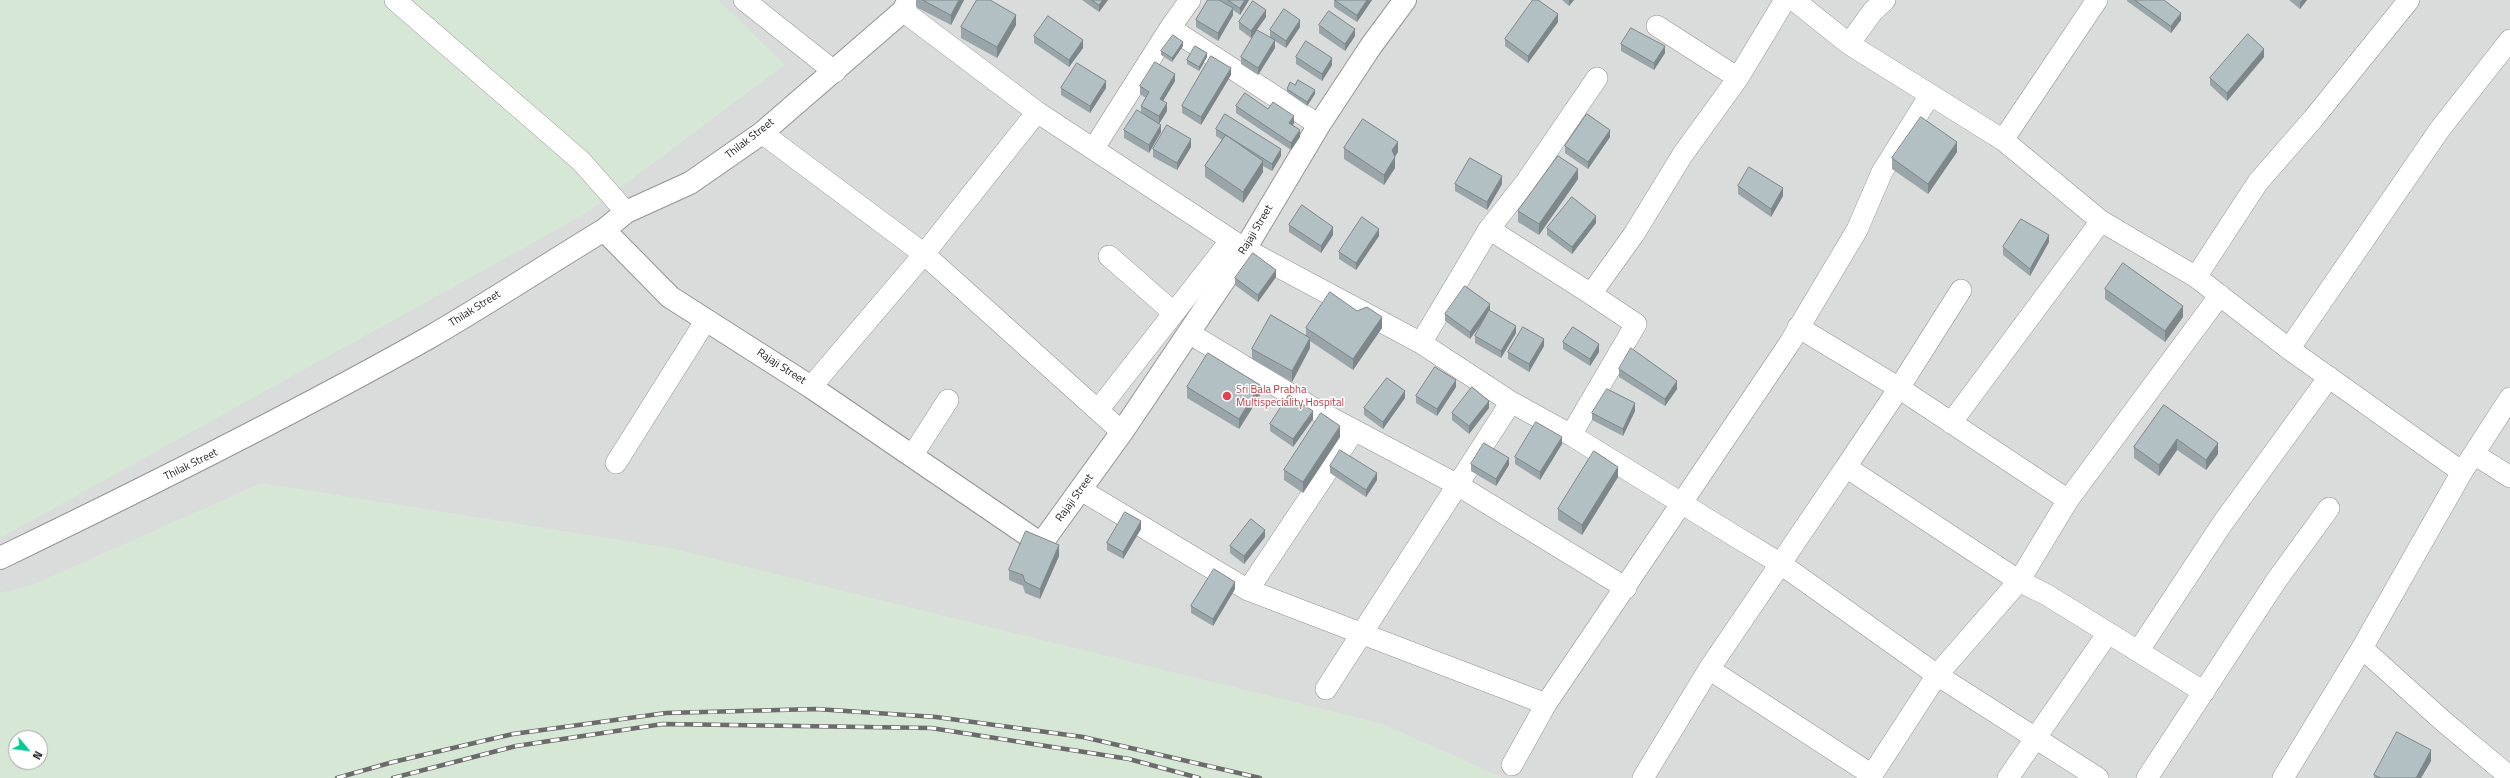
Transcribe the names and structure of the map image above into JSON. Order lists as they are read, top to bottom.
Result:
{
  "streets": {
    "street": ["Thilak Street", "Rajaji Street"]
  },
  "crossings": [
    ["Thilak Street", "Rajaji Street"]
  ],
  "places": ["Sri Bala Prabha Multispeciality Hospital"],
  "north": "bottom right"
}
